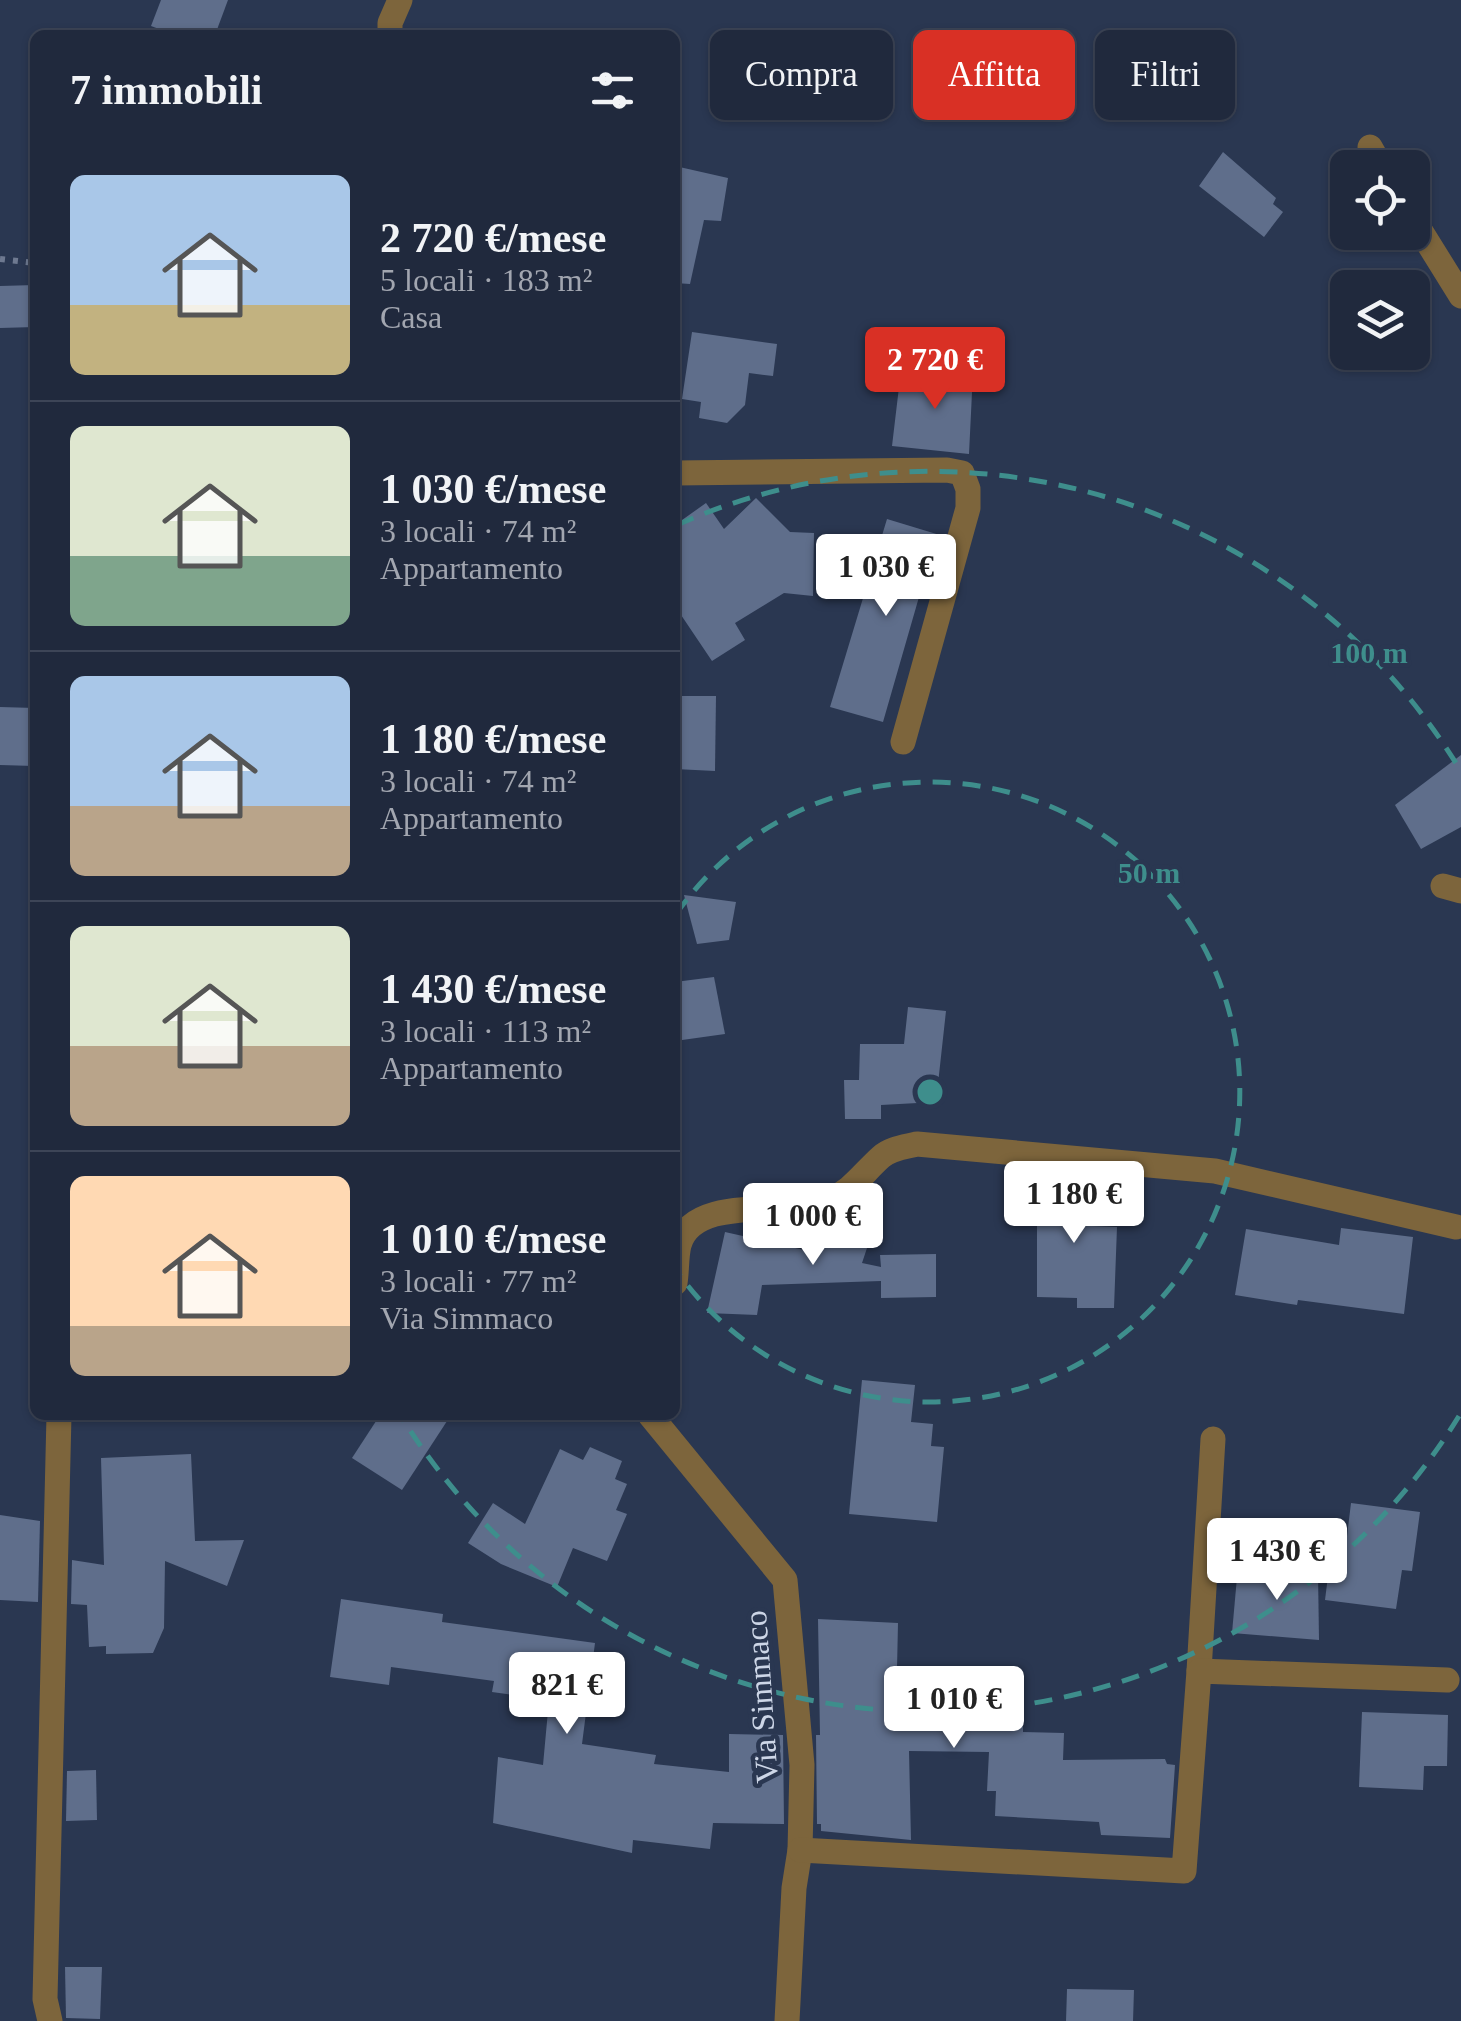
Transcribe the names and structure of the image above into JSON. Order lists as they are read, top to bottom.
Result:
{
  "streets": {
    "street": ["Via Simmaco"]
  },
  "page": {
    "chip": ["Compra", "Affitta", "Filtri"],
    "heading": "7 immobili",
    "list": [
      {
        "name": "2 720 €/mese",
        "note": "5 locali · 183 m² · Casa"
      },
      {
        "name": "1 030 €/mese",
        "note": "3 locali · 74 m² · Appartamento"
      },
      {
        "name": "1 180 €/mese",
        "note": "3 locali · 74 m² · Appartamento"
      },
      {
        "name": "1 430 €/mese",
        "note": "3 locali · 113 m² · Appartamento"
      },
      {
        "name": "1 010 €/mese",
        "note": "3 locali · 77 m² · Via Simmaco"
      }
    ],
    "price": [
      "2 720 €",
      "1 030 €",
      "1 180 €",
      "1 000 €",
      "1 430 €",
      "821 €",
      "1 010 €"
    ]
  },
  "rings": ["100 m", "50 m"]
}
